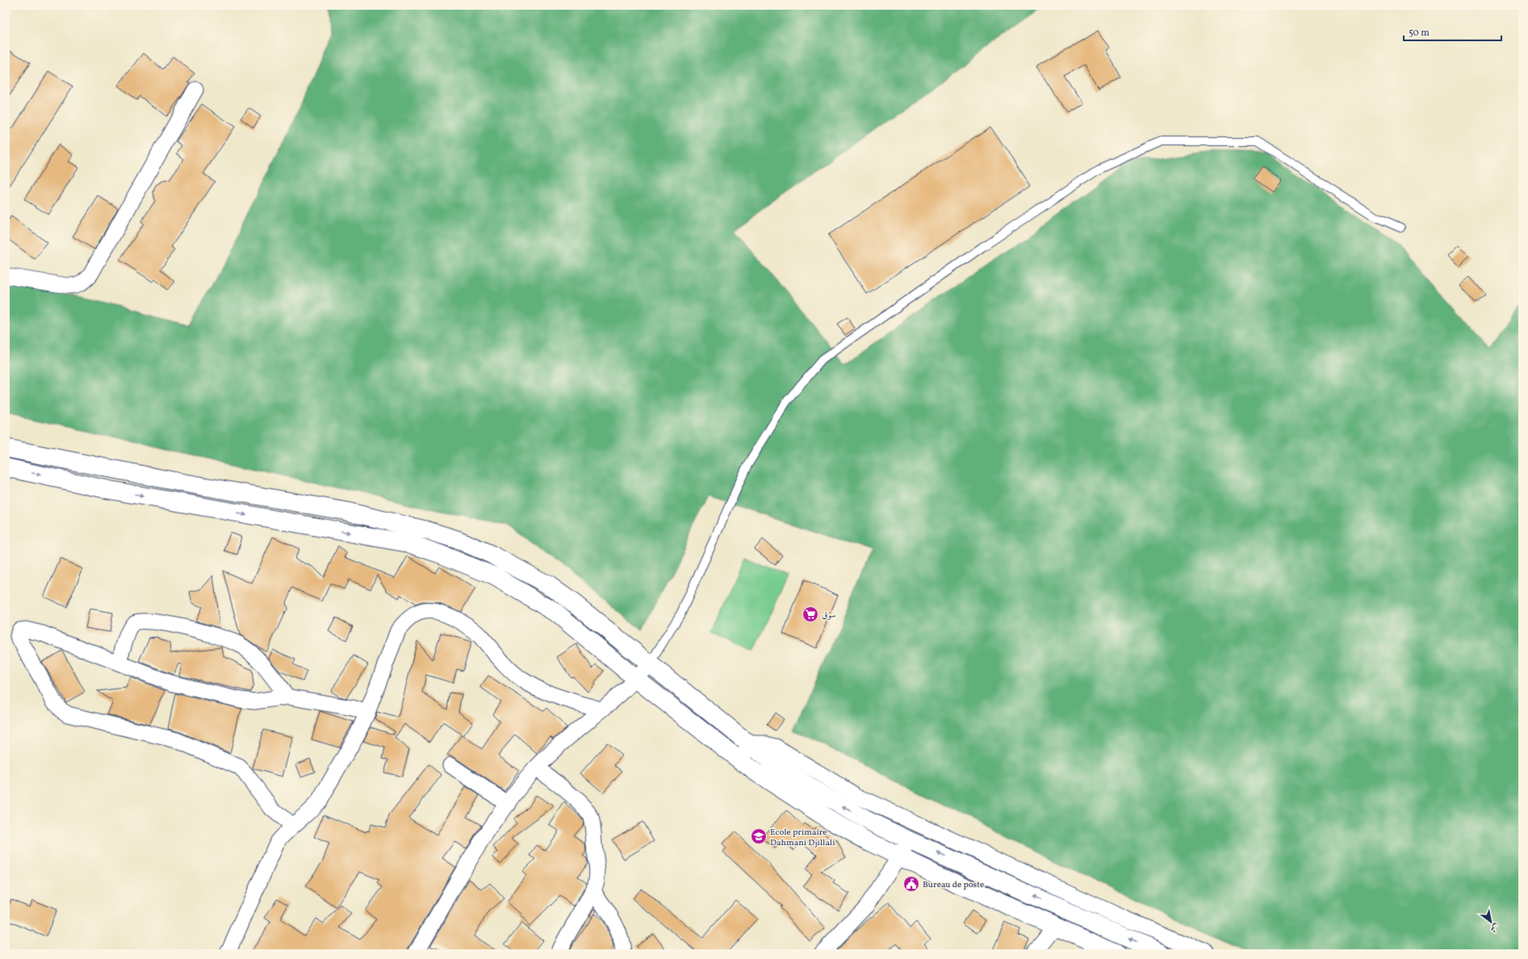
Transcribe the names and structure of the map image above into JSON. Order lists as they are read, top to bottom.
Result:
{
  "places": {
    "supermarket": ["سوق"],
    "school or university": ["Ecole primaire Dahmani Djillali"],
    "public building": ["Bureau de poste"]
  },
  "scale_bar": "50 m",
  "north": "bottom right"
}
